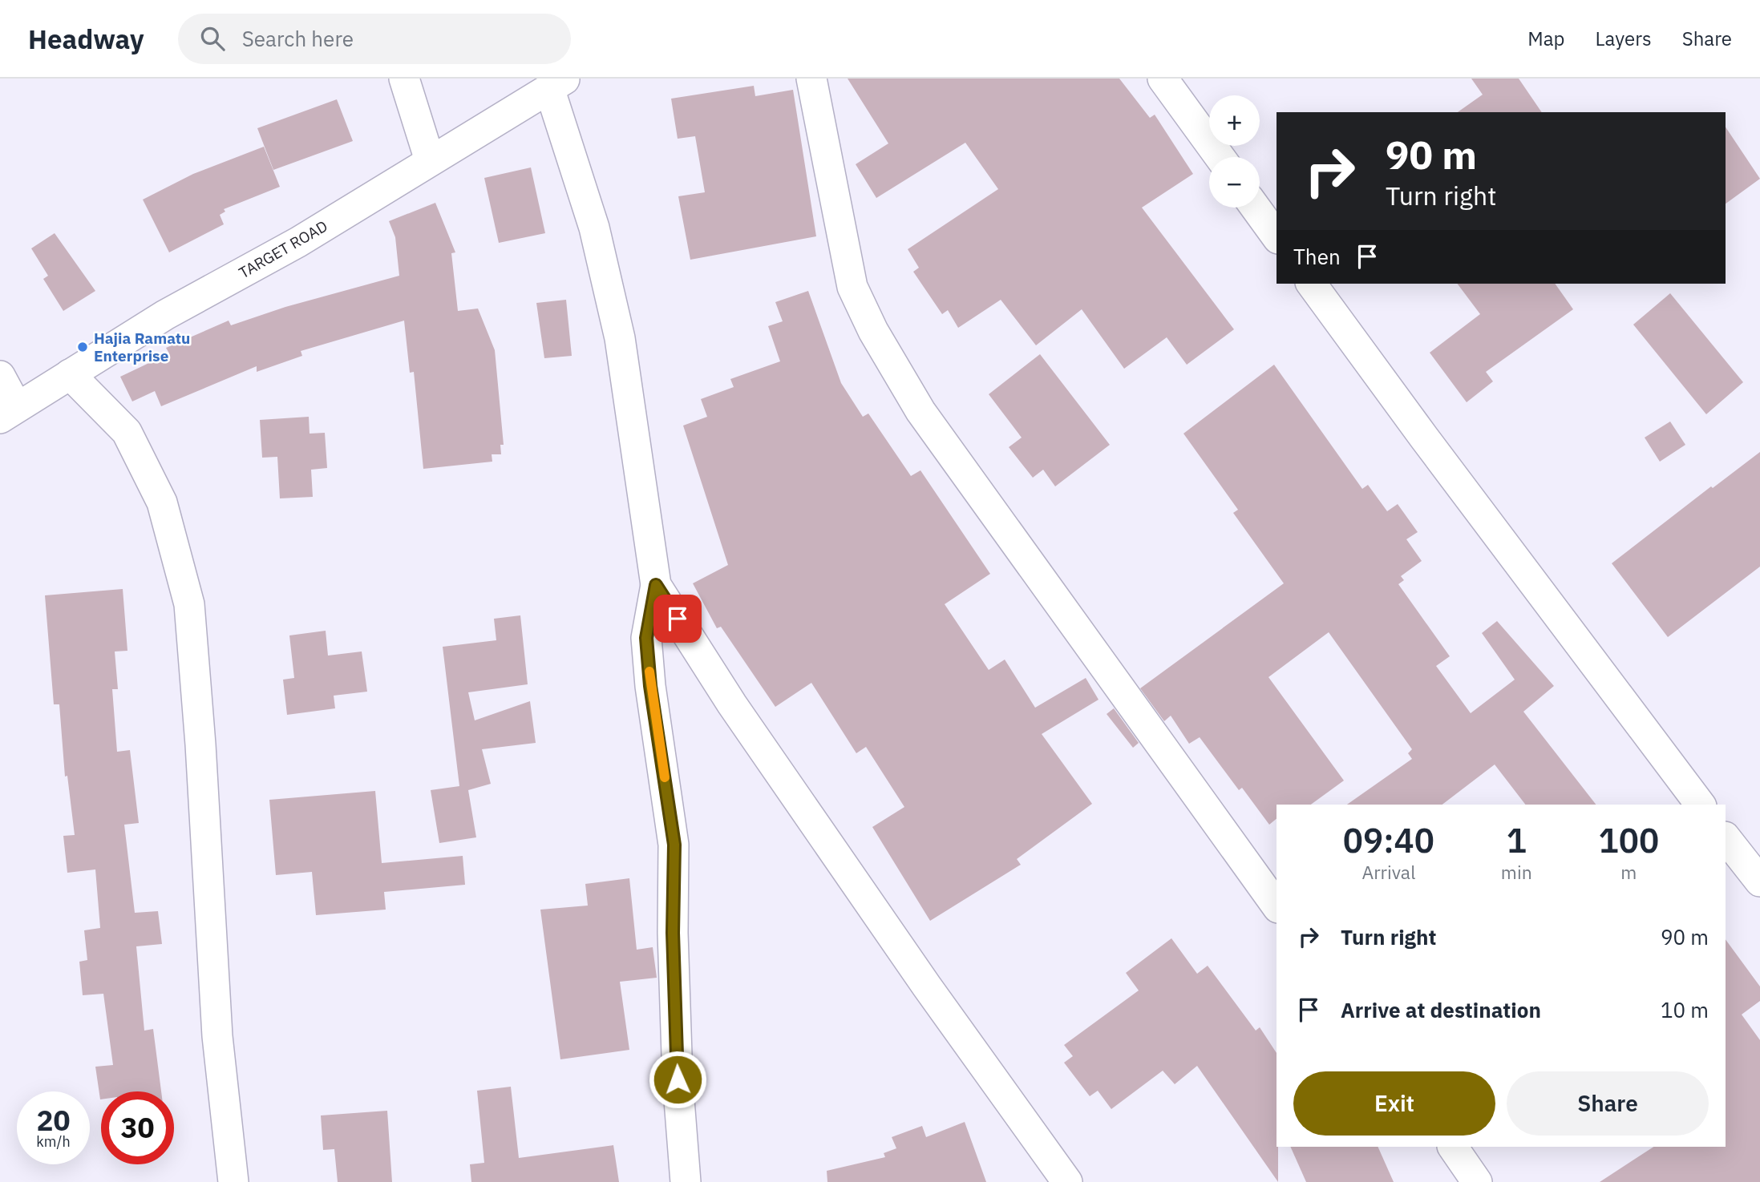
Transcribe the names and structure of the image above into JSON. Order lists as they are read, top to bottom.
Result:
{
  "streets": {
    "street": ["TARGET ROAD"]
  },
  "places": ["Hajia Ramatu Enterprise"],
  "page": {
    "header": "Headway",
    "search": "Search here",
    "nav": ["Map", "Layers", "Share"],
    "map_buttons": ["+", "−"],
    "turn": ["90 m", "Turn right"],
    "then": "Then",
    "eta": [
      "09:40",
      "Arrival",
      "1",
      "min",
      "100",
      "m"
    ],
    "list": [
      {
        "name": "Turn right",
        "value": "90 m"
      },
      {
        "name": "Arrive at destination",
        "value": "10 m"
      }
    ],
    "buttons": ["Exit", "Share"],
    "speed": "20 km/h",
    "limit": "30"
  }
}
